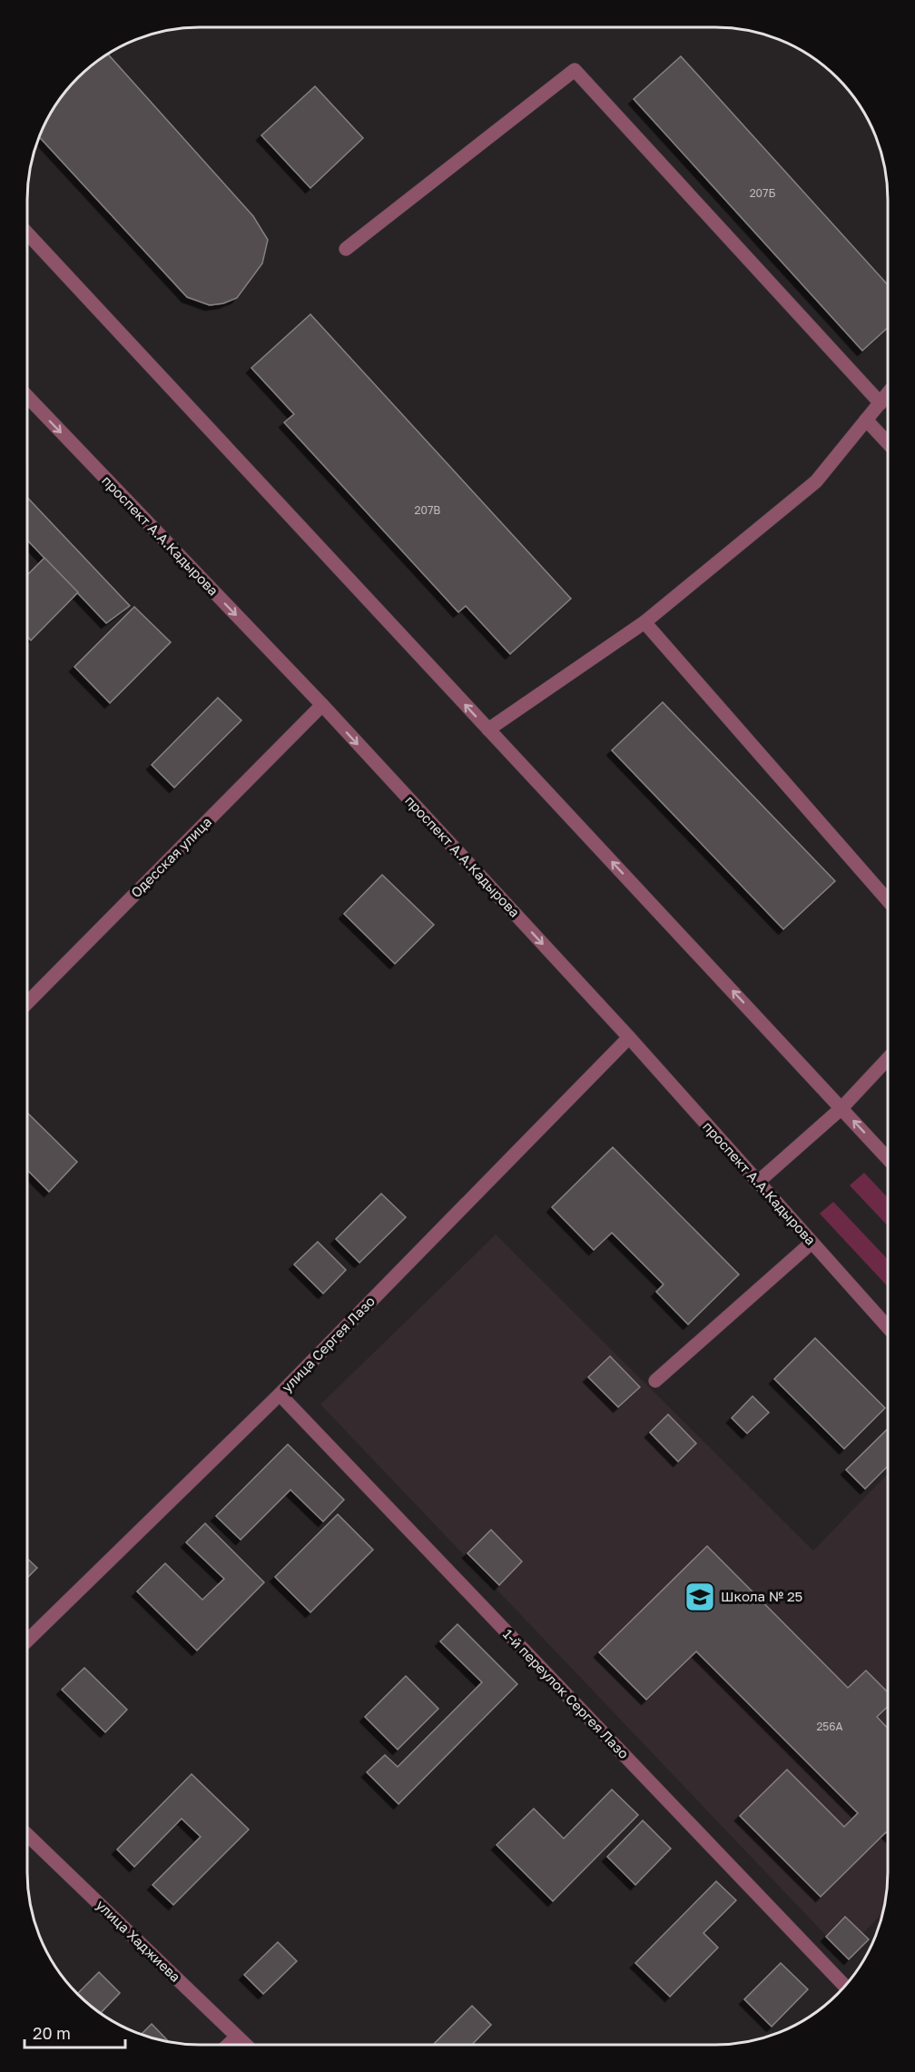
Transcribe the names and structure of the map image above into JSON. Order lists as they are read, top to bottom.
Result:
{
  "streets": {
    "street": [
      "проспект А.А.Кадырова",
      "Одесская улица",
      "улица Сергея Лазо",
      "1-й переулок Сергея Лазо",
      "улица Хаджиева"
    ]
  },
  "crossings": [
    ["проспект А.А.Кадырова", "Одесская улица"],
    ["проспект А.А.Кадырова", "улица Сергея Лазо"],
    ["улица Сергея Лазо", "1-й переулок Сергея Лазо"]
  ],
  "places": {
    "school or university": ["Школа № 25"]
  },
  "house_numbers": ["207Б", "207В", "256А"],
  "scale_bar": "20 m"
}
